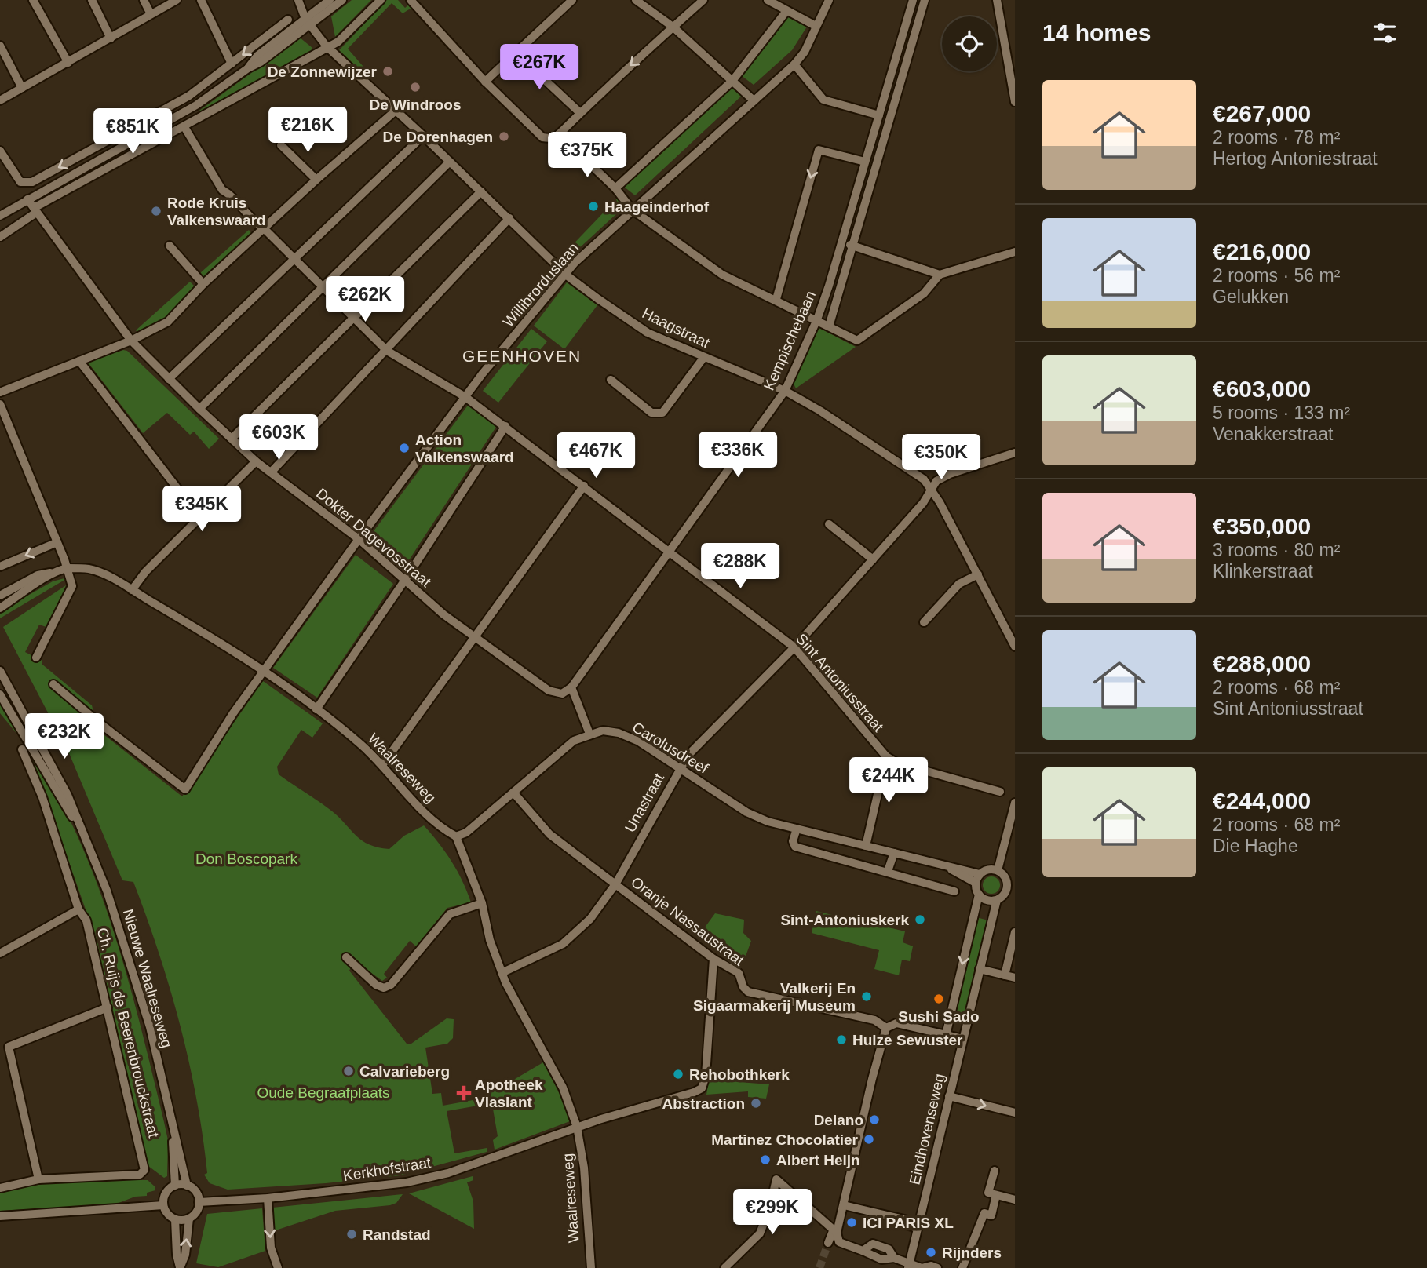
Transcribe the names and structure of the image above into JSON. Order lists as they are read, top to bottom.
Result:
{
  "streets": {
    "street": [
      "Willibrorduslaan",
      "Haagstraat",
      "Kempischebaan",
      "Dokter Dagevosstraat",
      "Sint Antoniusstraat",
      "Carolusdreef",
      "Waalreseweg",
      "Unastraat",
      "Oranje Nassaustraat",
      "Nieuwe Waalreseweg",
      "Ch. Ruijs de Beerenbrouckstraat",
      "Eindhovenseweg",
      "Kerkhofstraat"
    ]
  },
  "crossings": [
    ["Willibrorduslaan", "Haagstraat"],
    ["Willibrorduslaan", "Dokter Dagevosstraat"],
    ["Willibrorduslaan", "Sint Antoniusstraat"],
    ["Willibrorduslaan", "Waalreseweg"],
    ["Haagstraat", "Kempischebaan"],
    ["Haagstraat", "Unastraat"],
    ["Kempischebaan", "Dokter Dagevosstraat"],
    ["Kempischebaan", "Sint Antoniusstraat"],
    ["Sint Antoniusstraat", "Unastraat"],
    ["Carolusdreef", "Unastraat"],
    ["Carolusdreef", "Eindhovenseweg"],
    ["Waalreseweg", "Unastraat"],
    ["Waalreseweg", "Kerkhofstraat"],
    ["Unastraat", "Oranje Nassaustraat"],
    ["Oranje Nassaustraat", "Eindhovenseweg"],
    ["Oranje Nassaustraat", "Kerkhofstraat"],
    ["Nieuwe Waalreseweg", "Kerkhofstraat"]
  ],
  "districts": ["GEENHOVEN"],
  "parks": ["Don Boscopark", "Oude Begraafplaats"],
  "places": {
    "other": [
      "De Zonnewijzer",
      "De Windroos",
      "De Dorenhagen",
      "Haageinderhof",
      "Rode Kruis Valkenswaard",
      "Action Valkenswaard",
      "Sint-Antoniuskerk",
      "Valkerij En Sigaarmakerij Museum",
      "Sushi Sado",
      "Huize Sewuster",
      "Calvarieberg",
      "Rehobothkerk",
      "Abstraction",
      "Delano",
      "Martinez Chocolatier",
      "Albert Heijn",
      "ICI PARIS XL",
      "Randstad",
      "Rijnders"
    ],
    "health": ["Apotheek Vlaslant"]
  },
  "page": {
    "heading": "14 homes",
    "price": [
      "€267K",
      "€216K",
      "€851K",
      "€375K",
      "€262K",
      "€603K",
      "€336K",
      "€467K",
      "€350K",
      "€345K",
      "€288K",
      "€232K",
      "€244K",
      "€299K"
    ],
    "list": [
      {
        "name": "€267,000",
        "note": "2 rooms · 78 m² · Hertog Antoniestraat"
      },
      {
        "name": "€216,000",
        "note": "2 rooms · 56 m² · Gelukken"
      },
      {
        "name": "€603,000",
        "note": "5 rooms · 133 m² · Venakkerstraat"
      },
      {
        "name": "€350,000",
        "note": "3 rooms · 80 m² · Klinkerstraat"
      },
      {
        "name": "€288,000",
        "note": "2 rooms · 68 m² · Sint Antoniusstraat"
      },
      {
        "name": "€244,000",
        "note": "2 rooms · 68 m² · Die Haghe"
      }
    ]
  }
}
